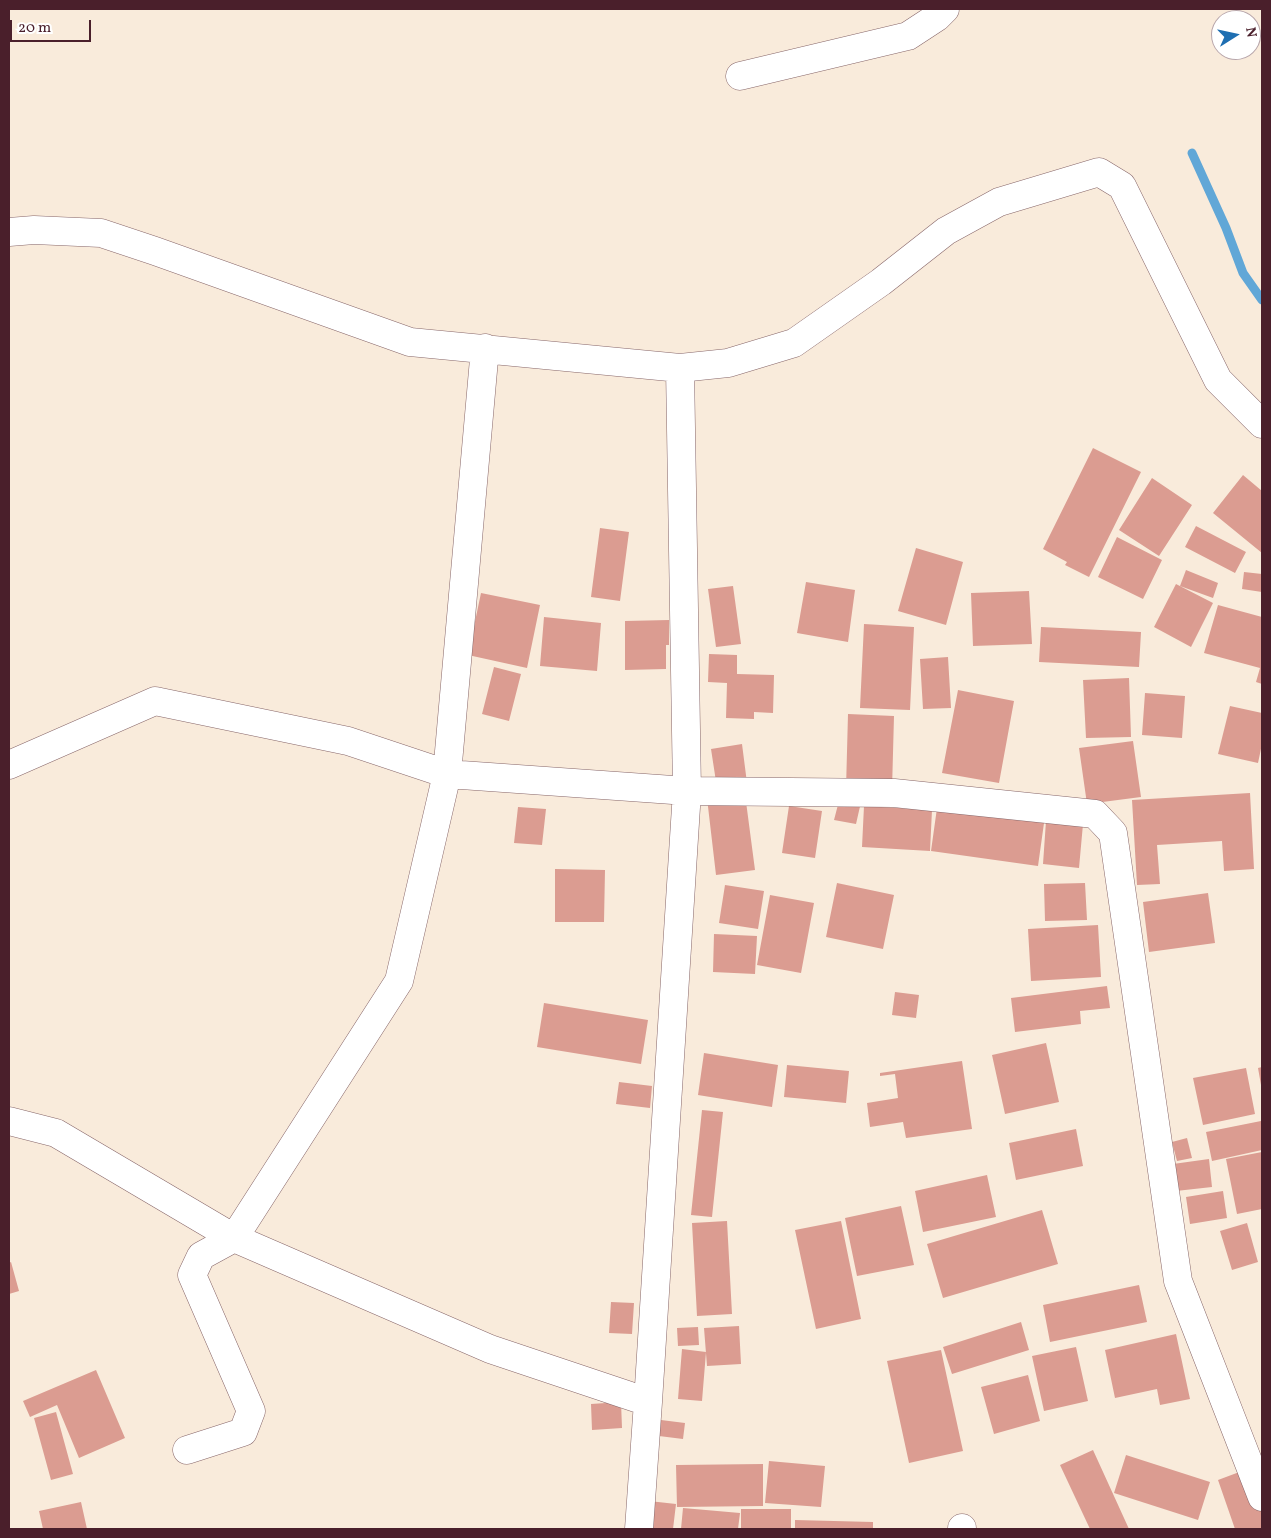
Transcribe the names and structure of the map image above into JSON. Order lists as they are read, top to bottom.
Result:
{
  "scale_bar": "20 m",
  "north": "right"
}
